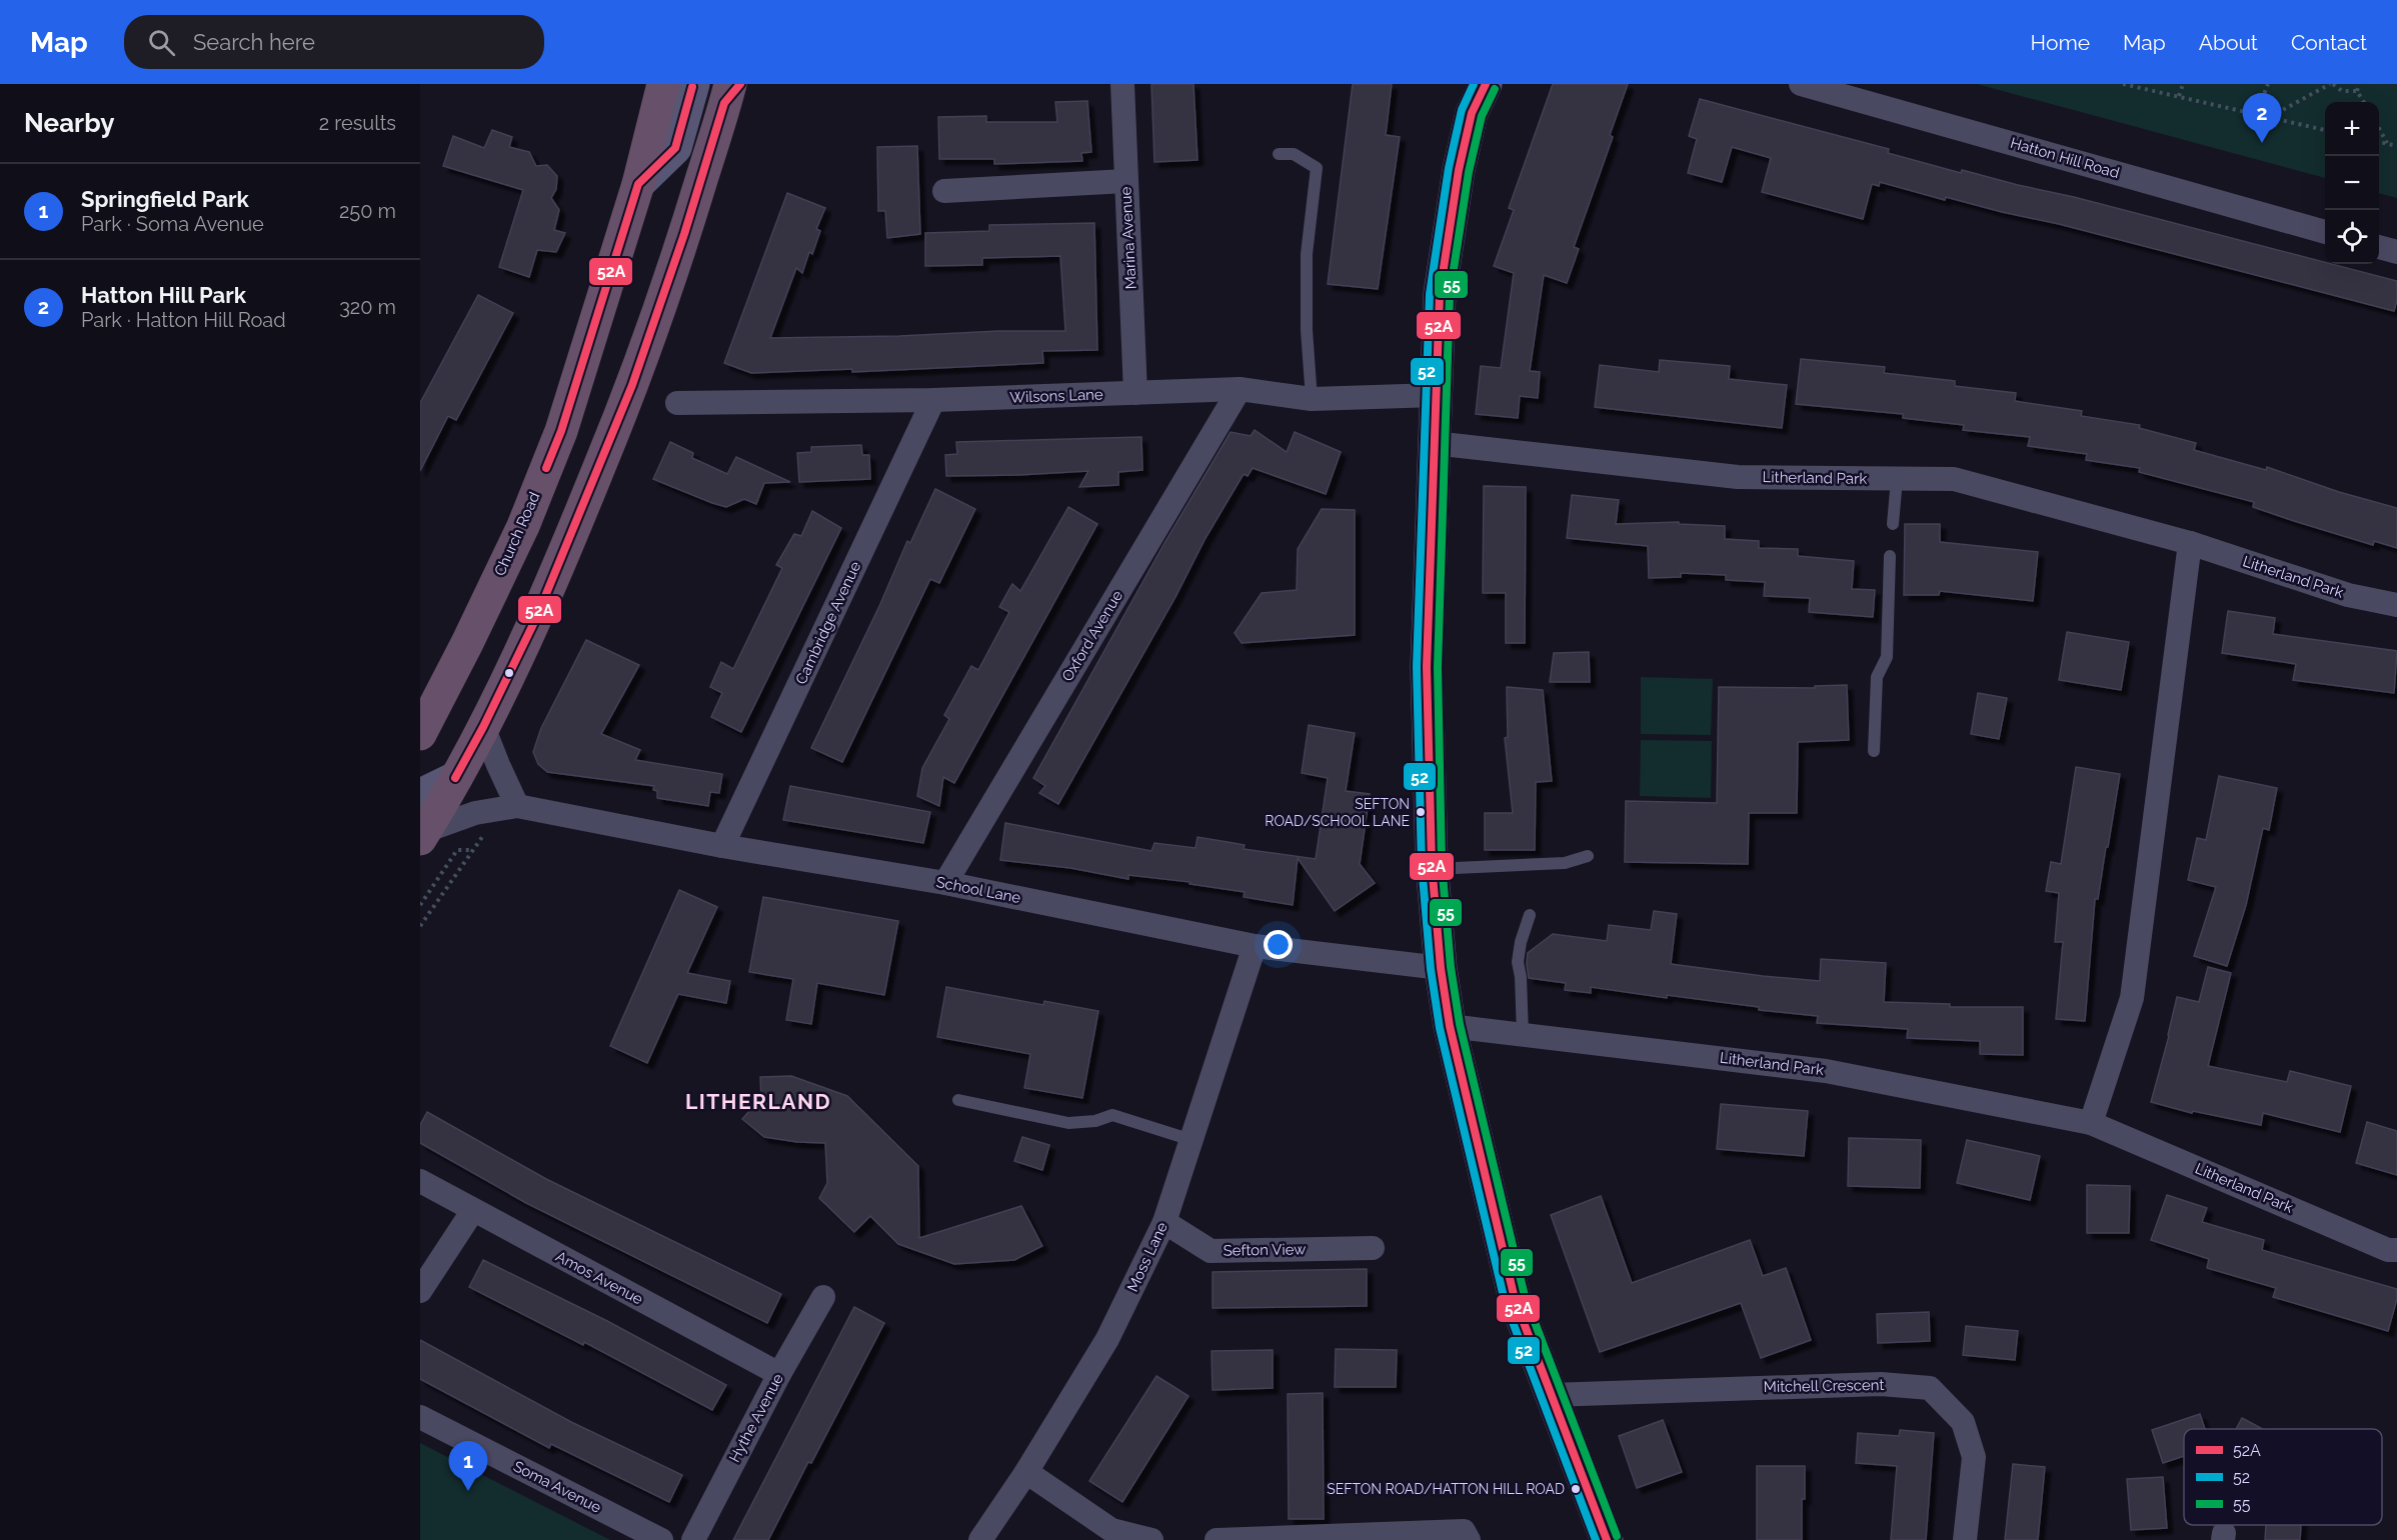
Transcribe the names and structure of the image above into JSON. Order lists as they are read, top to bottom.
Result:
{
  "streets": {
    "highway": ["Church Road"],
    "street": [
      "Hatton Hill Road",
      "Marina Avenue",
      "Wilsons Lane",
      "Litherland Park",
      "Cambridge Avenue",
      "Oxford Avenue",
      "School Lane",
      "Sefton View",
      "Moss Lane",
      "Amos Avenue",
      "Mitchell Crescent",
      "Hythe Avenue",
      "Soma Avenue"
    ]
  },
  "crossings": [
    ["Marina Avenue", "Wilsons Lane"],
    ["Wilsons Lane", "Cambridge Avenue"],
    ["Wilsons Lane", "Oxford Avenue"],
    ["Cambridge Avenue", "School Lane"],
    ["Oxford Avenue", "School Lane"],
    ["School Lane", "Moss Lane"],
    ["Sefton View", "Moss Lane"],
    ["Amos Avenue", "Hythe Avenue"]
  ],
  "districts": ["LITHERLAND"],
  "places": ["SEFTON ROAD/SCHOOL LANE", "SEFTON ROAD/HATTON HILL ROAD"],
  "lines": ["transit line 52A", "transit line 52", "transit line 55"],
  "legend": ["52A", "52", "55"],
  "page": {
    "header": "Map",
    "search": "Search here",
    "nav": [
      "Home",
      "Map",
      "About",
      "Contact"
    ],
    "heading": ["Nearby", "2 results"],
    "pins": ["2", "1"],
    "map_buttons": ["+", "−"],
    "list": [
      {
        "mark": "1",
        "name": "Springfield Park",
        "note": "Park · Soma Avenue",
        "value": "250 m"
      },
      {
        "mark": "2",
        "name": "Hatton Hill Park",
        "note": "Park · Hatton Hill Road",
        "value": "320 m"
      }
    ]
  }
}
